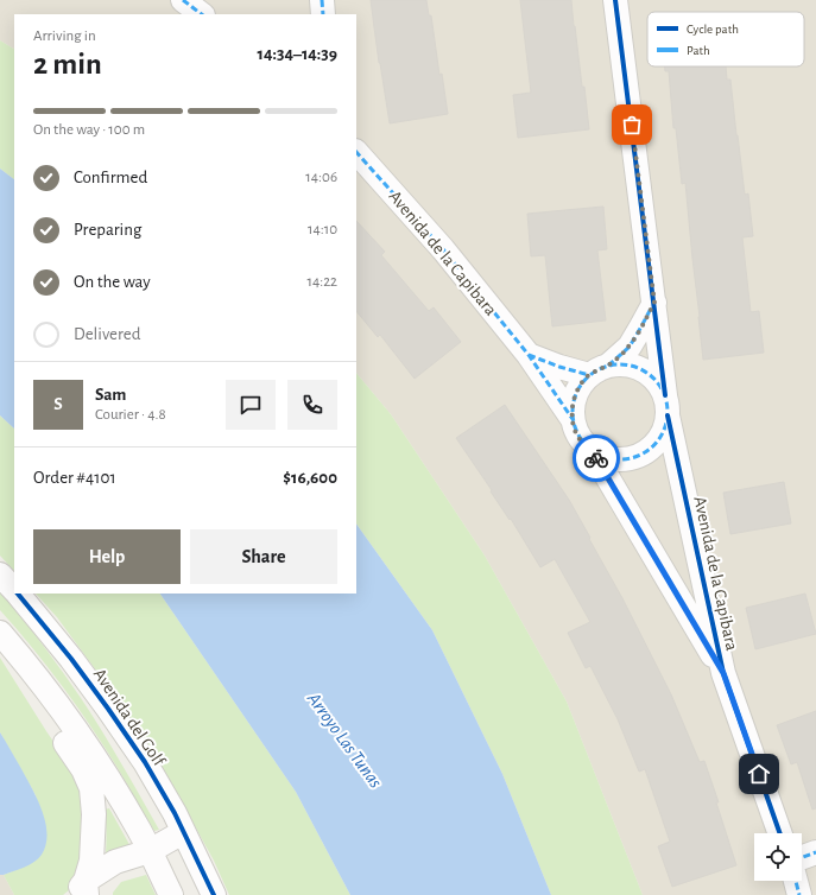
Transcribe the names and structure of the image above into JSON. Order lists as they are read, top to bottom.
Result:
{
  "streets": {
    "street": ["Avenida de la Capibara", "Avenida del Golf"]
  },
  "water": ["Arroyo Las Tunas"],
  "legend": ["Cycle path", "Path"],
  "page": {
    "heading": ["2 min", "Arriving in", "14:34–14:39"],
    "panel": [
      "Sam",
      "Courier · 4.8",
      "Order #4101",
      "$16,600"
    ],
    "bar": "On the way · 100 m",
    "list": [
      ["Confirmed", "14:06"],
      ["Preparing", "14:10"],
      ["On the way", "14:22"],
      "Delivered"
    ],
    "round": "S",
    "buttons": ["Help", "Share"]
  }
}
